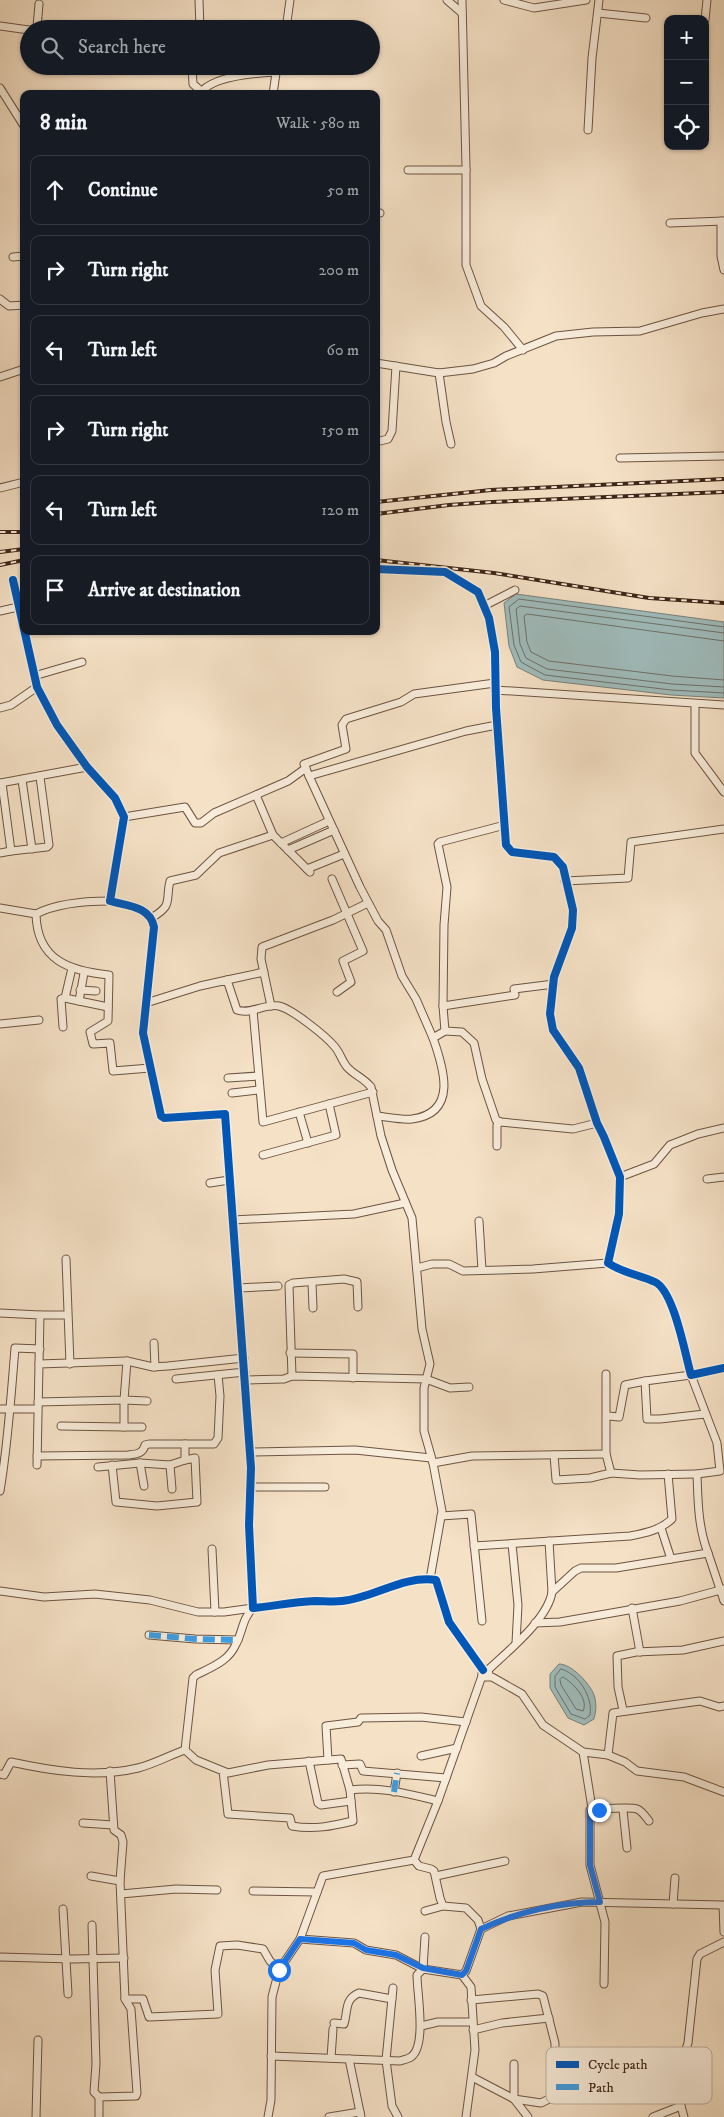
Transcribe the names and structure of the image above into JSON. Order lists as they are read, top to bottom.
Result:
{
  "legend": ["Cycle path", "Path"],
  "page": {
    "map_buttons": ["+", "−"],
    "search": "Search here",
    "heading": ["8 min", "Walk · 580 m"],
    "list": [
      ["Continue", "50 m"],
      ["Turn right", "200 m"],
      ["Turn left", "60 m"],
      ["Turn right", "150 m"],
      ["Turn left", "120 m"],
      "Arrive at destination"
    ]
  }
}
